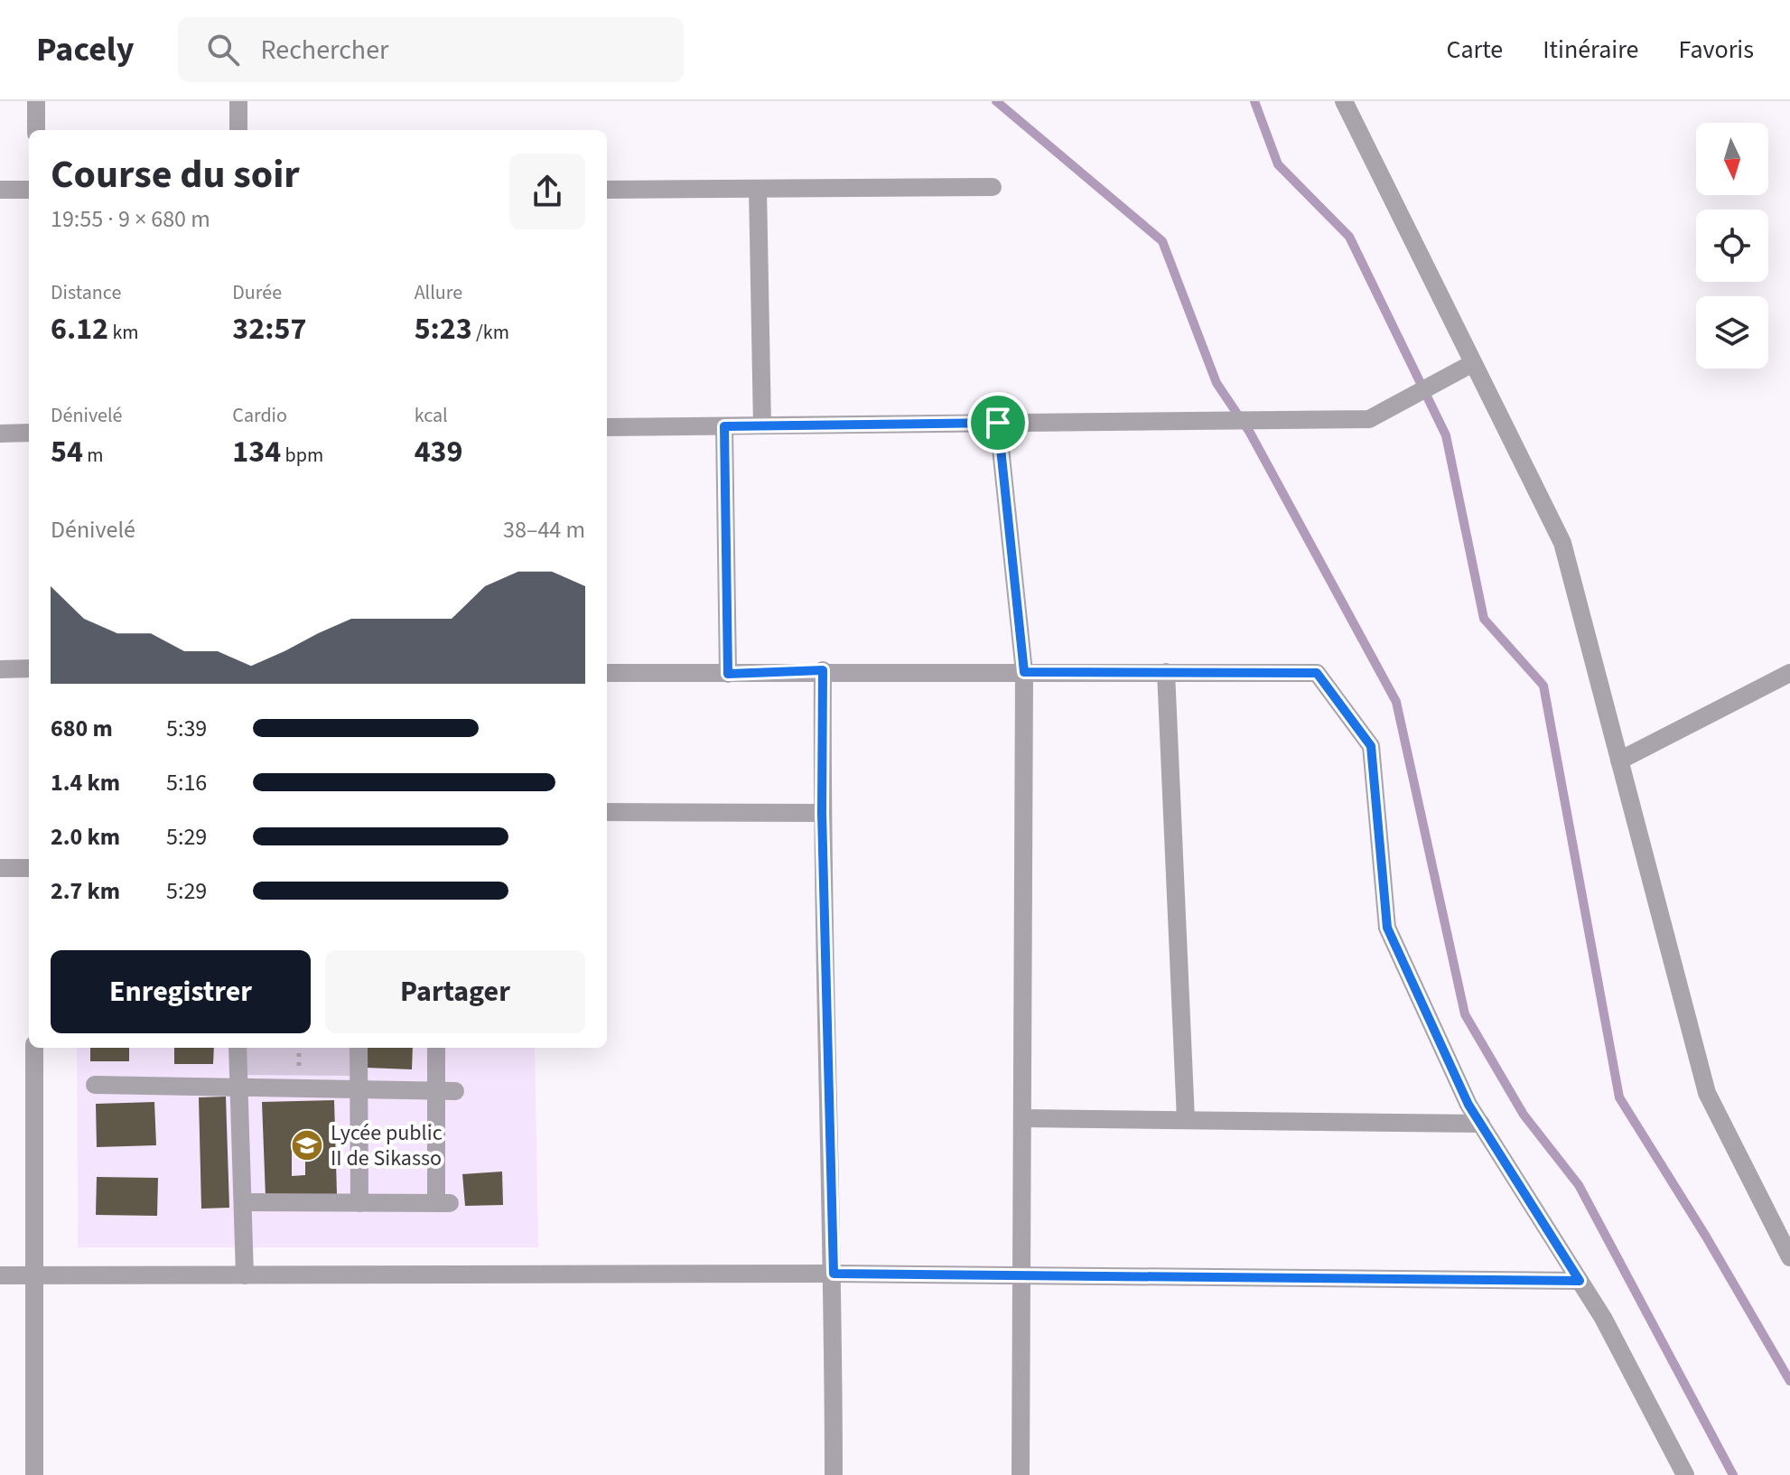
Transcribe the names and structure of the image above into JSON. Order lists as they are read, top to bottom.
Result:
{
  "places": {
    "school or university": ["Lycée public II de Sikasso"]
  },
  "north": "bottom",
  "page": {
    "header": "Pacely",
    "search": "Rechercher",
    "nav": ["Carte", "Itinéraire", "Favoris"],
    "heading": ["Course du soir", "19:55 · 9 × 680 m"],
    "stats": [
      ["Distance", "6.12 km"],
      ["Durée", "32:57"],
      ["Allure", "5:23 /km"],
      ["Dénivelé", "54 m"],
      ["Cardio", "134 bpm"],
      ["kcal", "439"]
    ],
    "chart": ["Dénivelé", "38–44 m"],
    "list": [
      {
        "name": "680 m",
        "note": "5:39"
      },
      {
        "name": "1.4 km",
        "note": "5:16"
      },
      {
        "name": "2.0 km",
        "note": "5:29"
      },
      {
        "name": "2.7 km",
        "note": "5:29"
      }
    ],
    "buttons": ["Enregistrer", "Partager"]
  }
}
